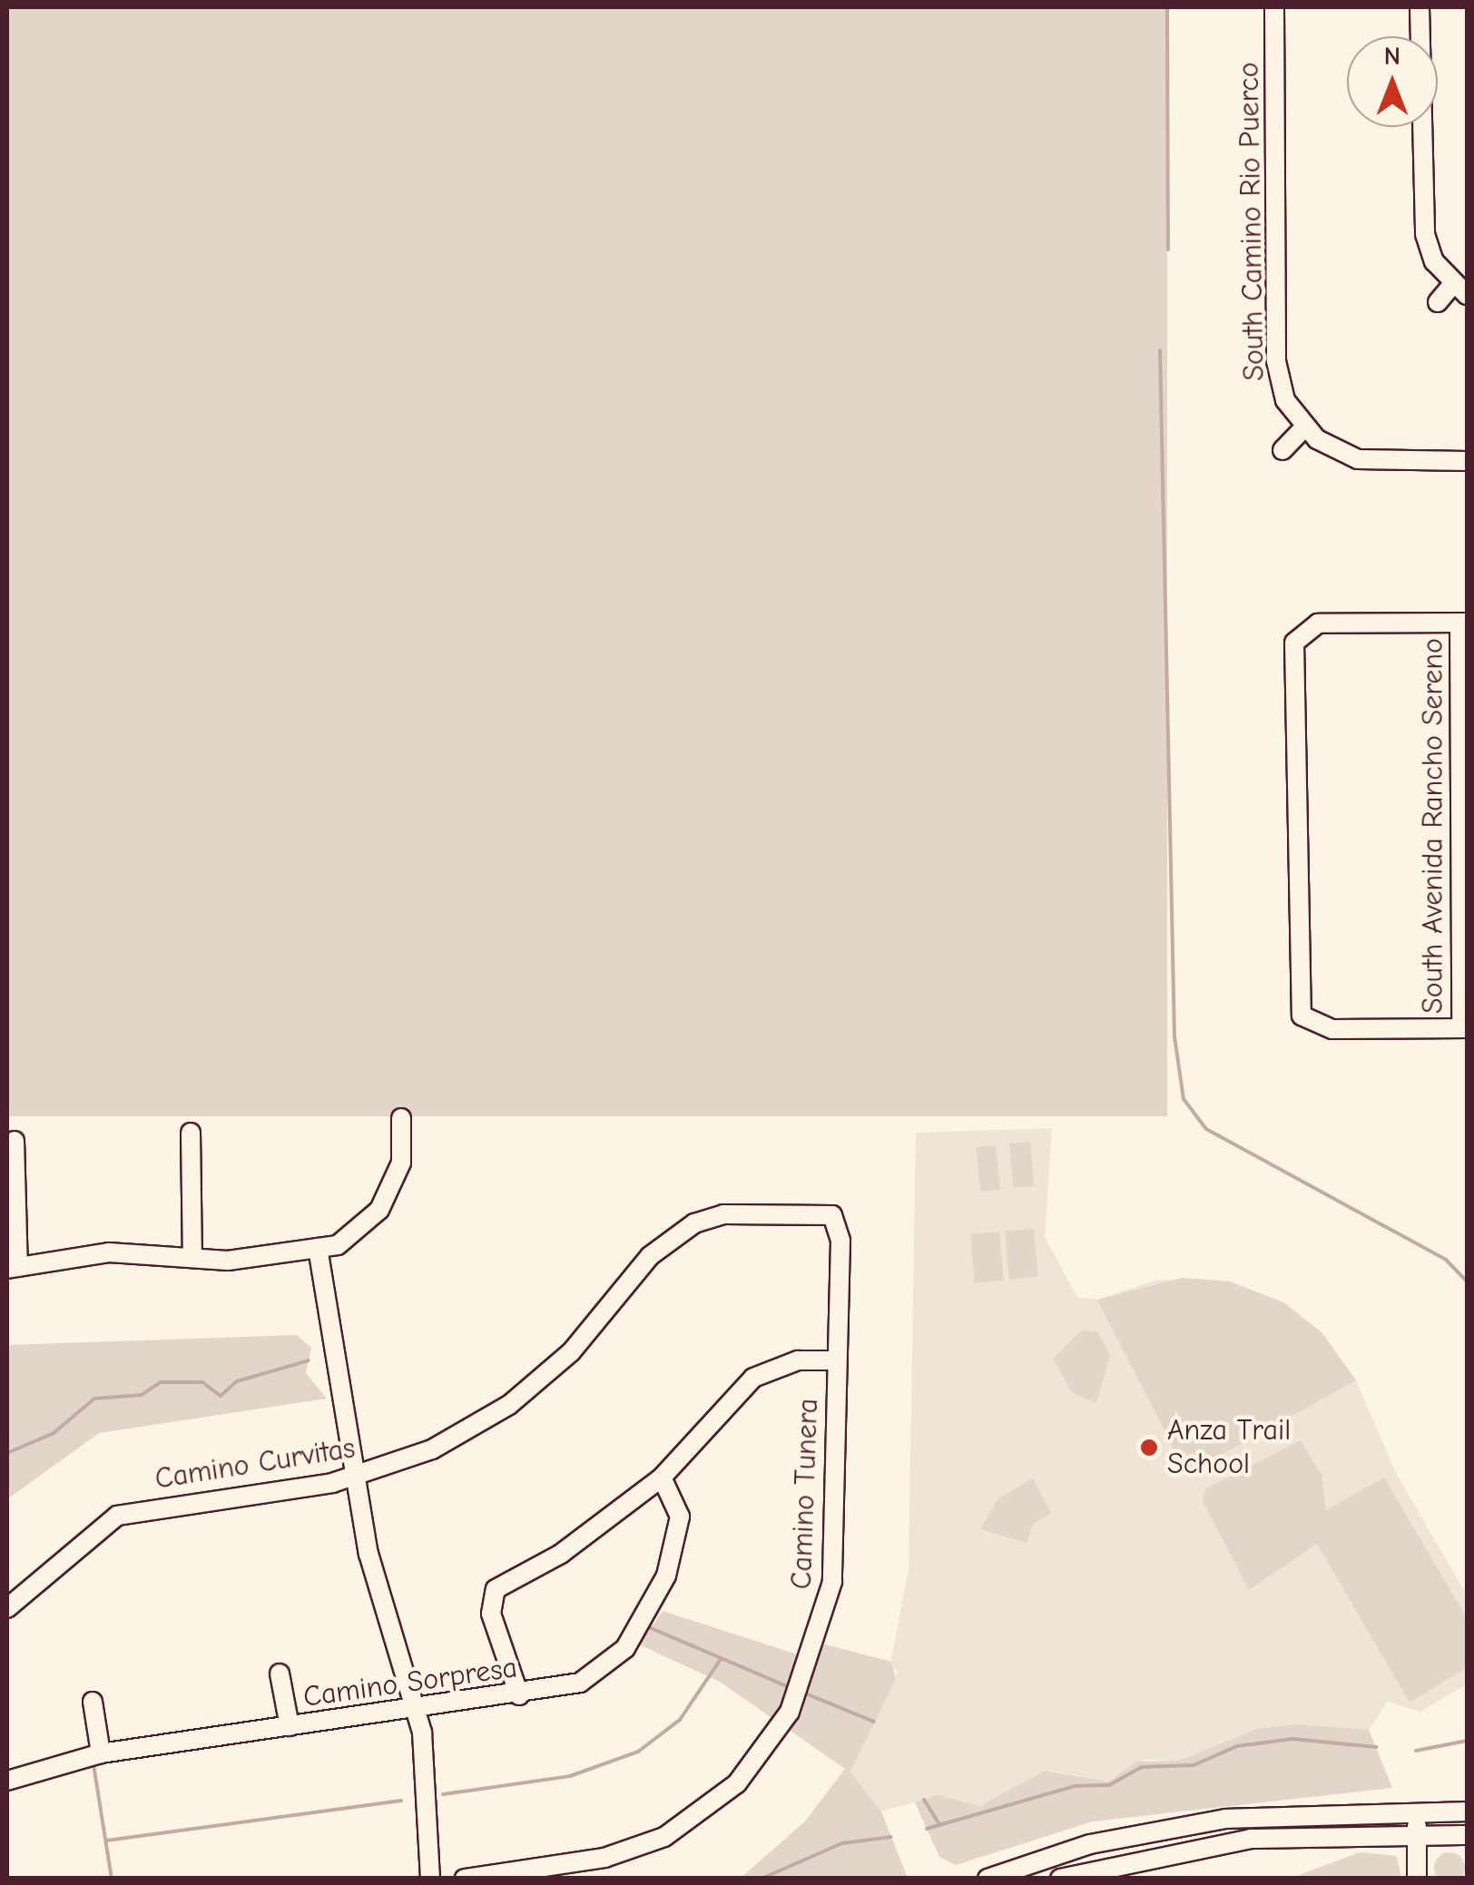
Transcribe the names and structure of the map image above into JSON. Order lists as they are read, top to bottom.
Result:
{
  "streets": {
    "street": [
      "South Camino Rio Puerco",
      "South Avenida Rancho Sereno",
      "Camino Curvitas",
      "Camino Tunera",
      "Camino Sorpresa"
    ]
  },
  "crossings": [
    ["Camino Curvitas", "Camino Tunera"]
  ],
  "places": ["Anza Trail School"],
  "north": "top"
}
